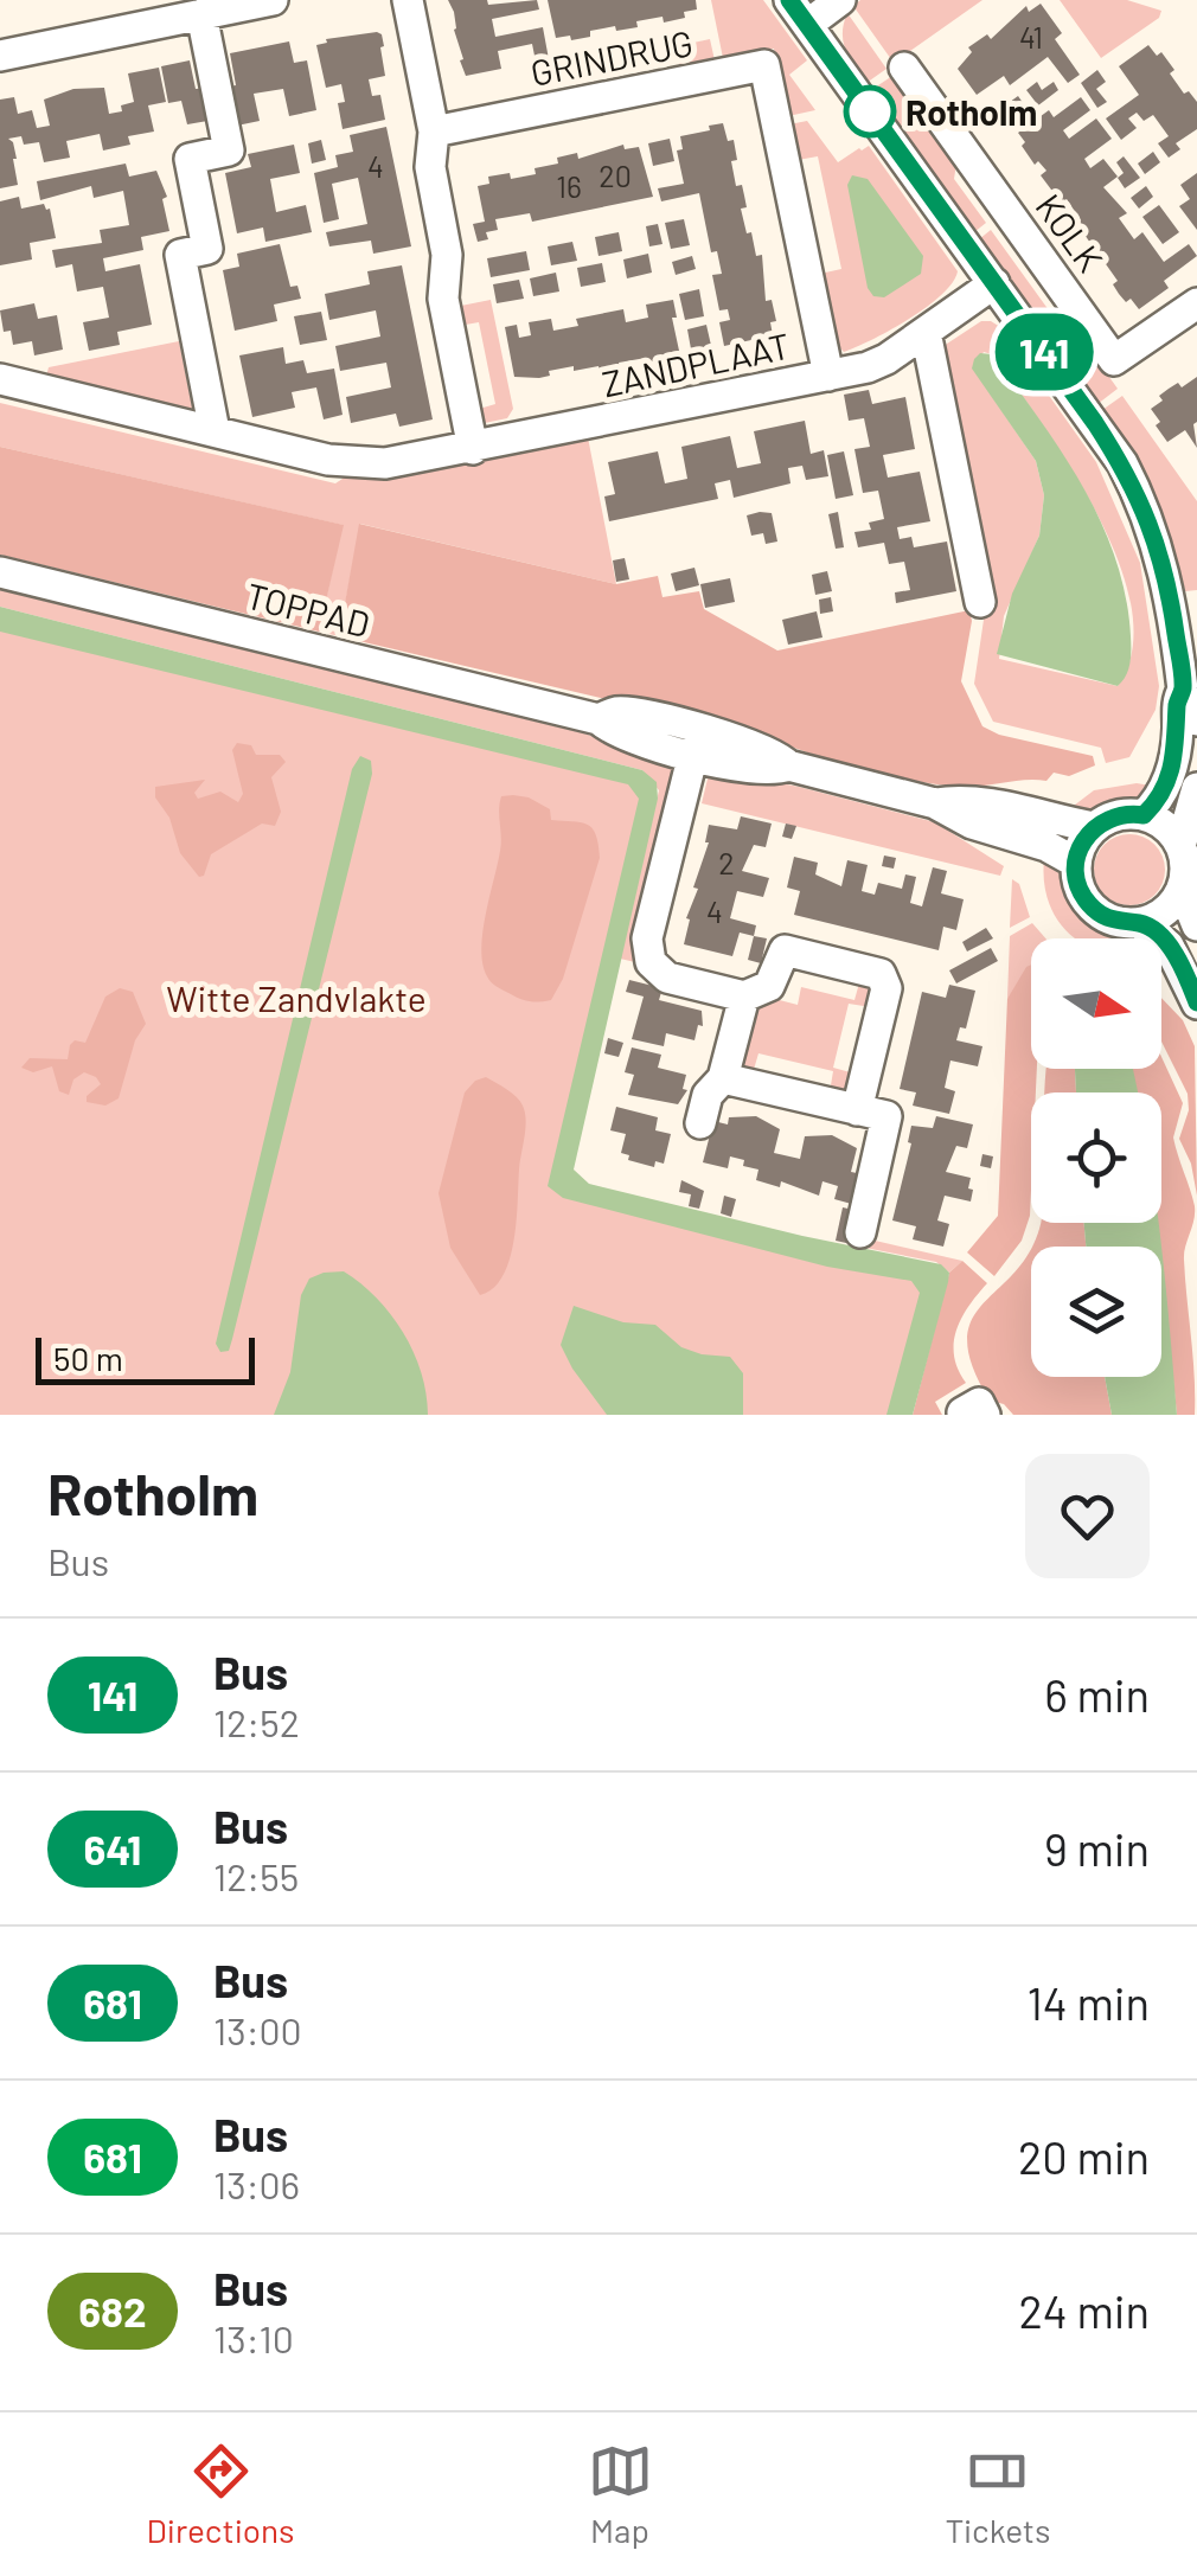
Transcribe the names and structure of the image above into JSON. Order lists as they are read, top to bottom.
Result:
{
  "streets": {
    "street": [
      "GRINDRUG",
      "KOLK",
      "ZANDPLAAT",
      "TOPPAD"
    ]
  },
  "crossings": [
    ["GRINDRUG", "ZANDPLAAT"]
  ],
  "parks": ["Witte Zandvlakte"],
  "places": ["Rotholm"],
  "lines": ["bus line 141"],
  "house_numbers": [
    "41",
    "4",
    "20",
    "16",
    "2",
    "4"
  ],
  "scale_bar": "50 m",
  "north": "right",
  "page": {
    "on_map": "141",
    "scale": "50 m",
    "heading": ["Rotholm", "Bus"],
    "list": [
      {
        "mark": "141",
        "name": "Bus",
        "note": "12:52",
        "value": "6 min"
      },
      {
        "mark": "641",
        "name": "Bus",
        "note": "12:55",
        "value": "9 min"
      },
      {
        "mark": "681",
        "name": "Bus",
        "note": "13:00",
        "value": "14 min"
      },
      {
        "mark": "681",
        "name": "Bus",
        "note": "13:06",
        "value": "20 min"
      },
      {
        "mark": "682",
        "name": "Bus",
        "note": "13:10",
        "value": "24 min"
      }
    ],
    "tabs": ["Directions", "Map", "Tickets"]
  }
}
